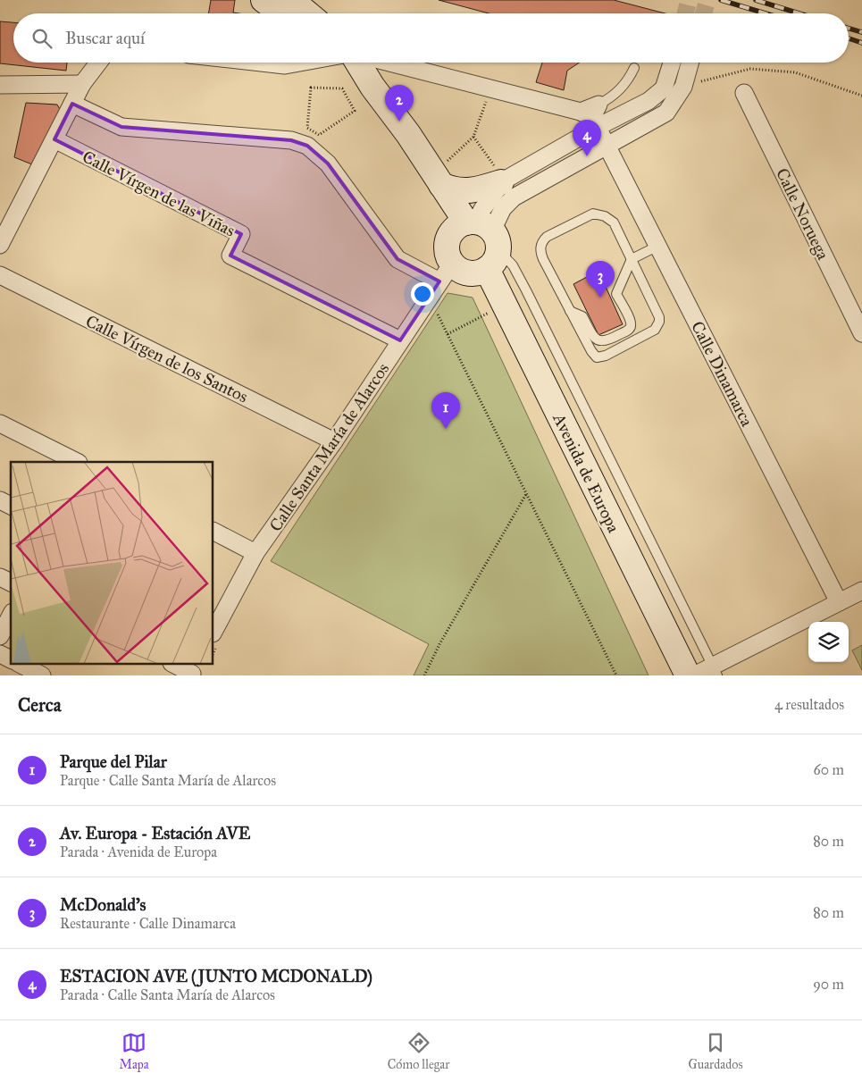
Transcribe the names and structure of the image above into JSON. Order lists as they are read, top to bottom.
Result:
{
  "streets": {
    "main road": ["Avenida de Europa"],
    "street": [
      "Calle Vírgen de las Viñas",
      "Calle Noruega",
      "Calle Vírgen de los Santos",
      "Calle Dinamarca",
      "Calle Santa María de Alarcos"
    ]
  },
  "crossings": [
    ["Calle Vírgen de las Viñas", "Calle Santa María de Alarcos"],
    ["Calle Vírgen de los Santos", "Calle Santa María de Alarcos"],
    ["Calle Dinamarca", "Calle Santa María de Alarcos"],
    ["Calle Santa María de Alarcos", "Avenida de Europa"]
  ],
  "page": {
    "search": "Buscar aquí",
    "pins": [
      "2",
      "4",
      "3",
      "1"
    ],
    "heading": ["Cerca", "4 resultados"],
    "list": [
      {
        "mark": "1",
        "name": "Parque del Pilar",
        "note": "Parque · Calle Santa María de Alarcos",
        "value": "60 m"
      },
      {
        "mark": "2",
        "name": "Av. Europa - Estación AVE",
        "note": "Parada · Avenida de Europa",
        "value": "80 m"
      },
      {
        "mark": "3",
        "name": "McDonald's",
        "note": "Restaurante · Calle Dinamarca",
        "value": "80 m"
      },
      {
        "mark": "4",
        "name": "ESTACION AVE (JUNTO MCDONALD)",
        "note": "Parada · Calle Santa María de Alarcos",
        "value": "90 m"
      }
    ],
    "nav": ["Mapa", "Cómo llegar", "Guardados"]
  }
}
